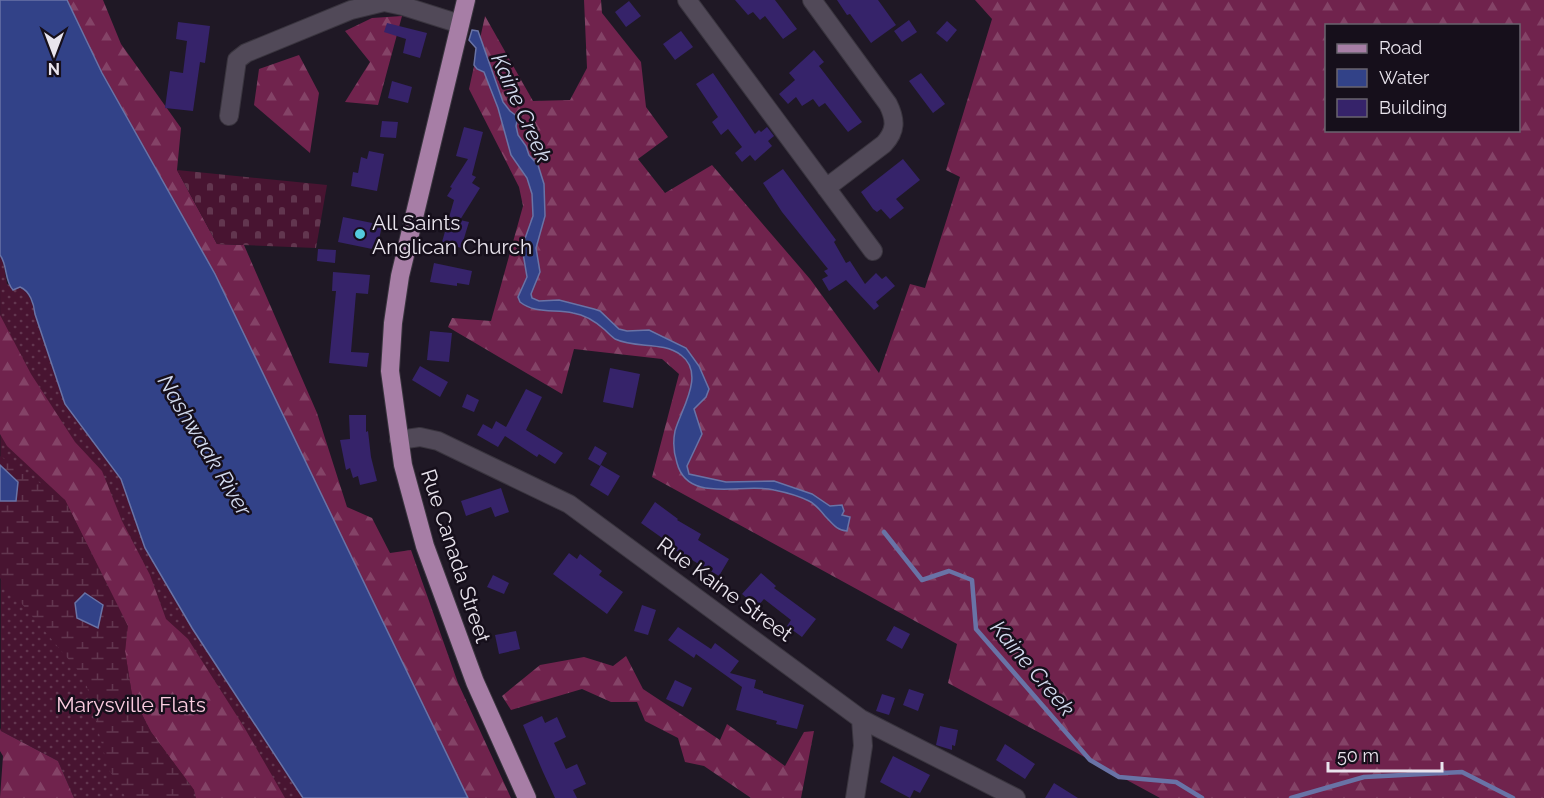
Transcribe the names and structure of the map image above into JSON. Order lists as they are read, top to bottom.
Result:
{
  "streets": {
    "main road": ["Rue Canada Street"],
    "street": ["Rue Kaine Street"]
  },
  "crossings": [
    ["Rue Canada Street", "Rue Kaine Street"]
  ],
  "water": ["Kaine Creek", "Nashwaak River"],
  "parks": ["Marysville Flats"],
  "places": ["All Saints Anglican Church"],
  "legend": ["Road", "Water", "Building"],
  "scale_bar": "50 m",
  "north": "bottom"
}
